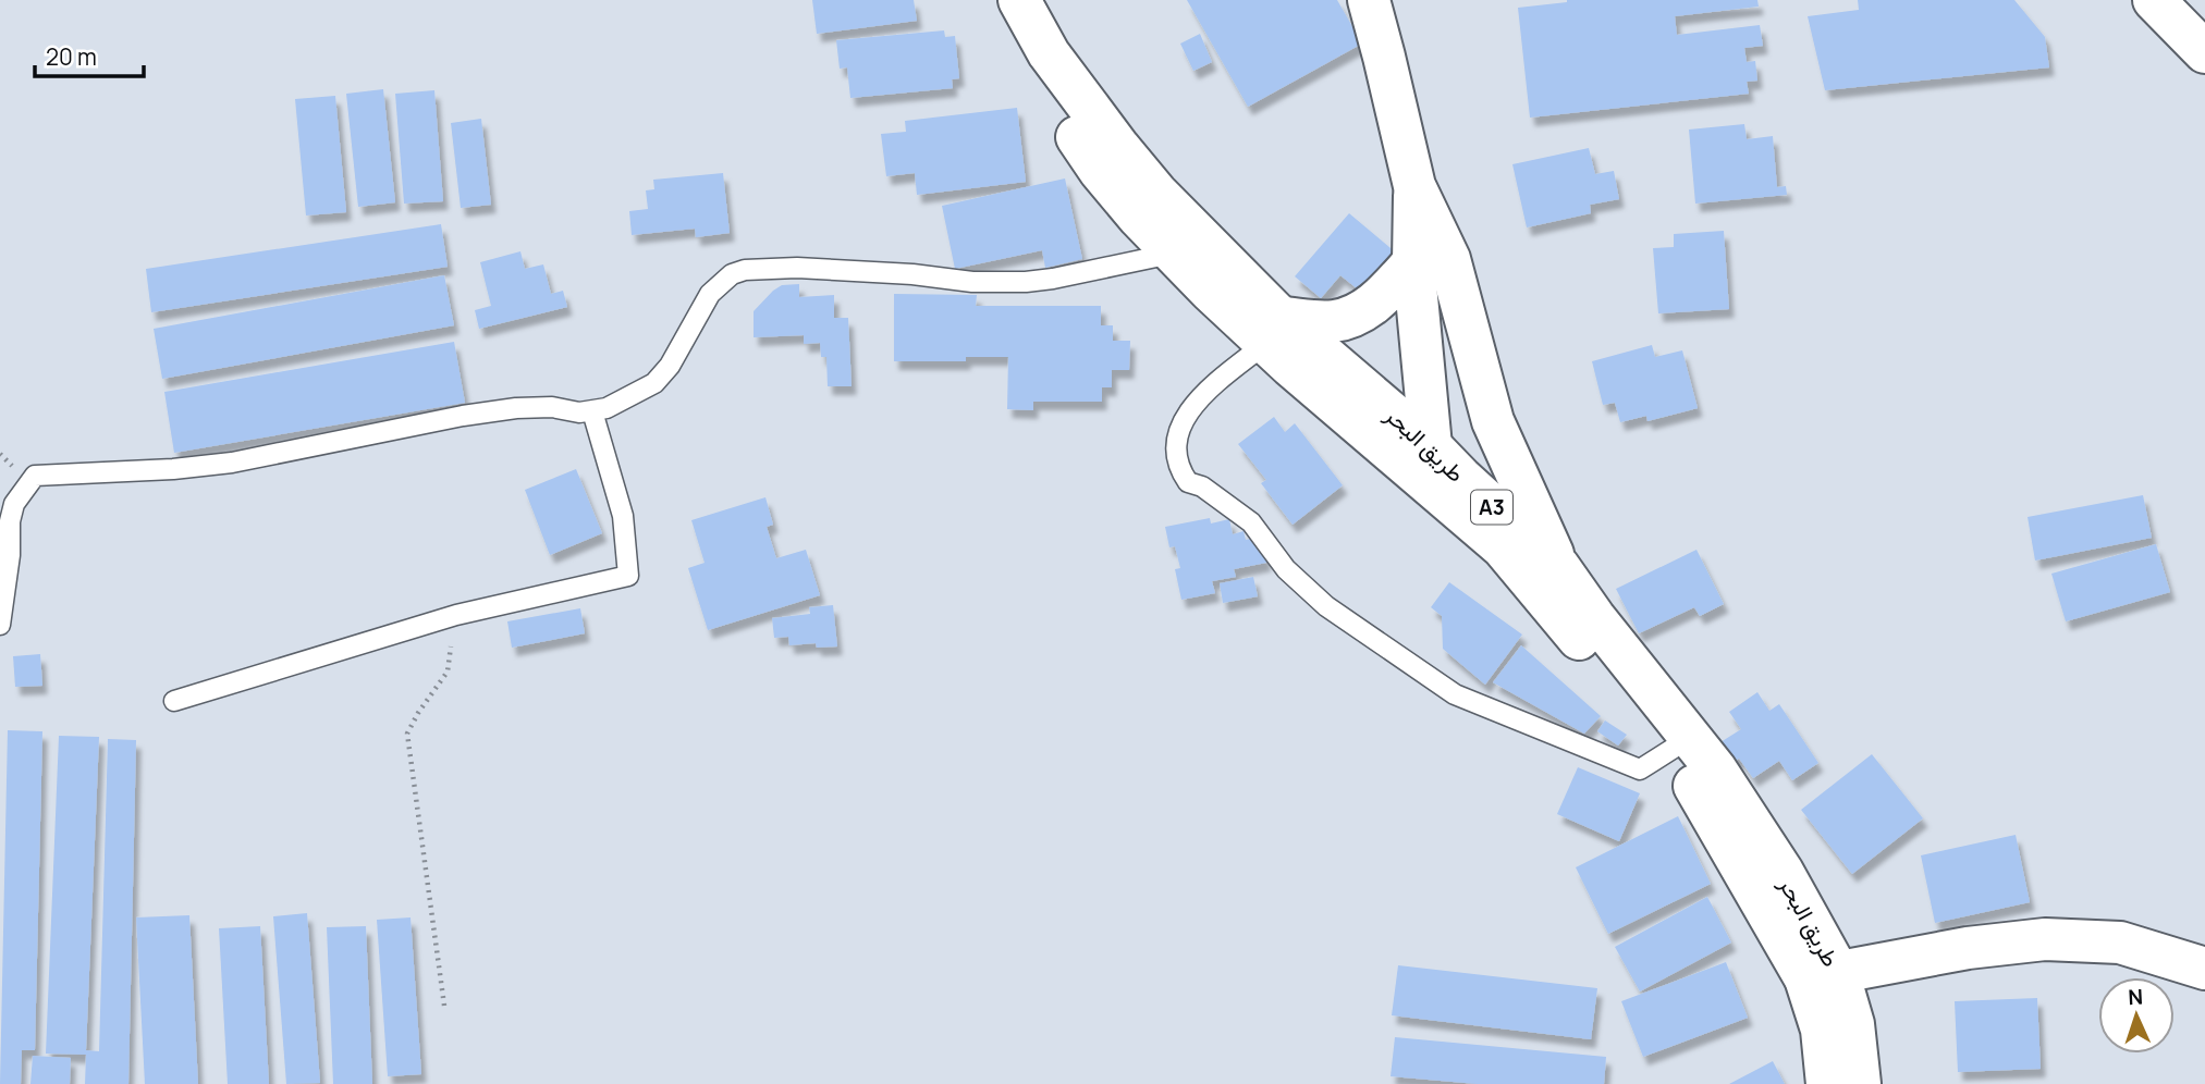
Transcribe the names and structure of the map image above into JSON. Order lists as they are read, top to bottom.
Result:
{
  "streets": {
    "main road": ["طريق البحر", "A3"]
  },
  "scale_bar": "20 m",
  "north": "top"
}
